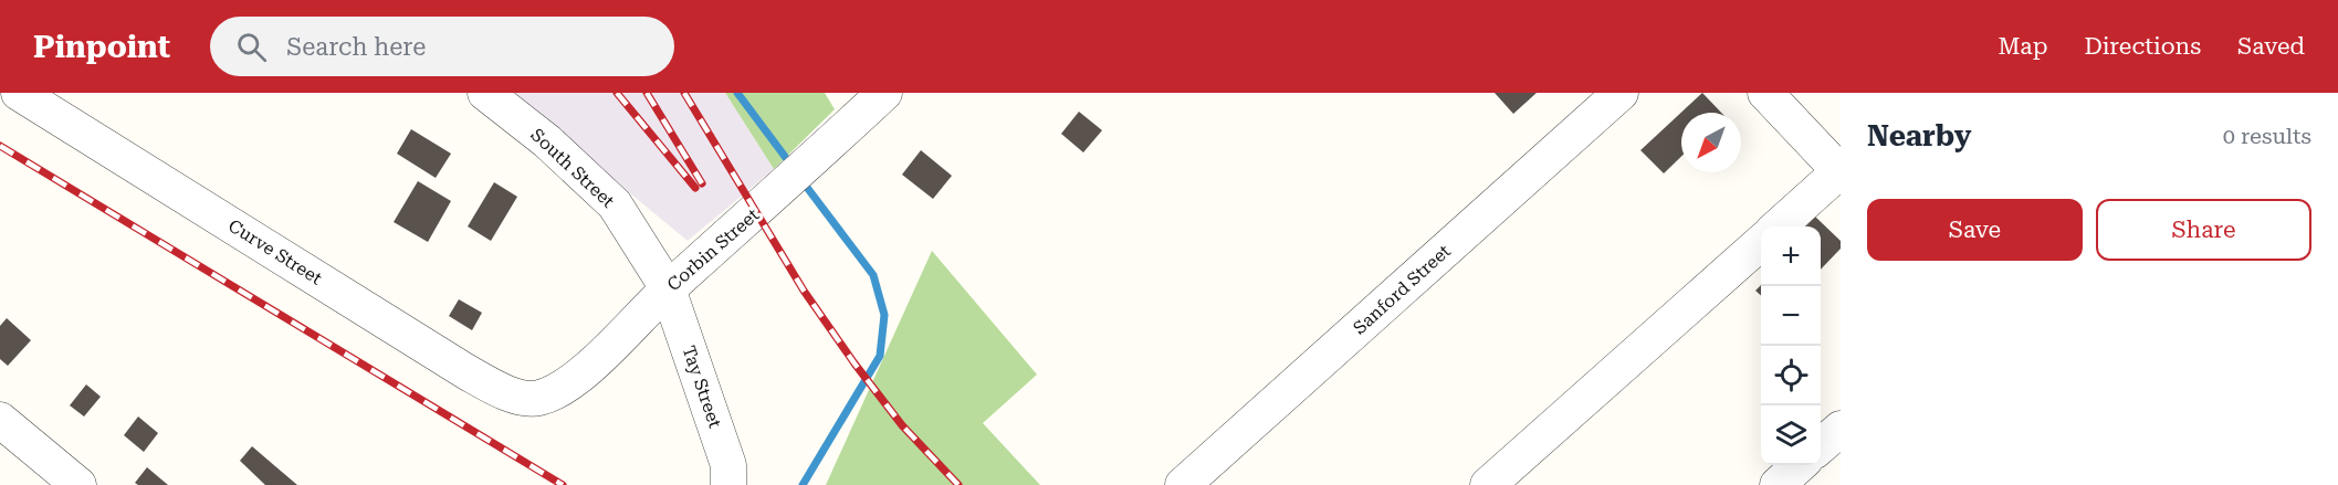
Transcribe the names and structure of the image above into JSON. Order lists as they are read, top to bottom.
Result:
{
  "streets": {
    "street": [
      "South Street",
      "Corbin Street",
      "Curve Street",
      "Sanford Street",
      "Tay Street"
    ]
  },
  "crossings": [
    ["South Street", "Corbin Street"],
    ["South Street", "Tay Street"],
    ["Corbin Street", "Curve Street"],
    ["Corbin Street", "Tay Street"]
  ],
  "north": "bottom left",
  "page": {
    "header": "Pinpoint",
    "search": "Search here",
    "nav": ["Map", "Directions", "Saved"],
    "heading": ["Nearby", "0 results"],
    "buttons": ["Save", "Share"],
    "map_buttons": ["+", "−"]
  }
}
